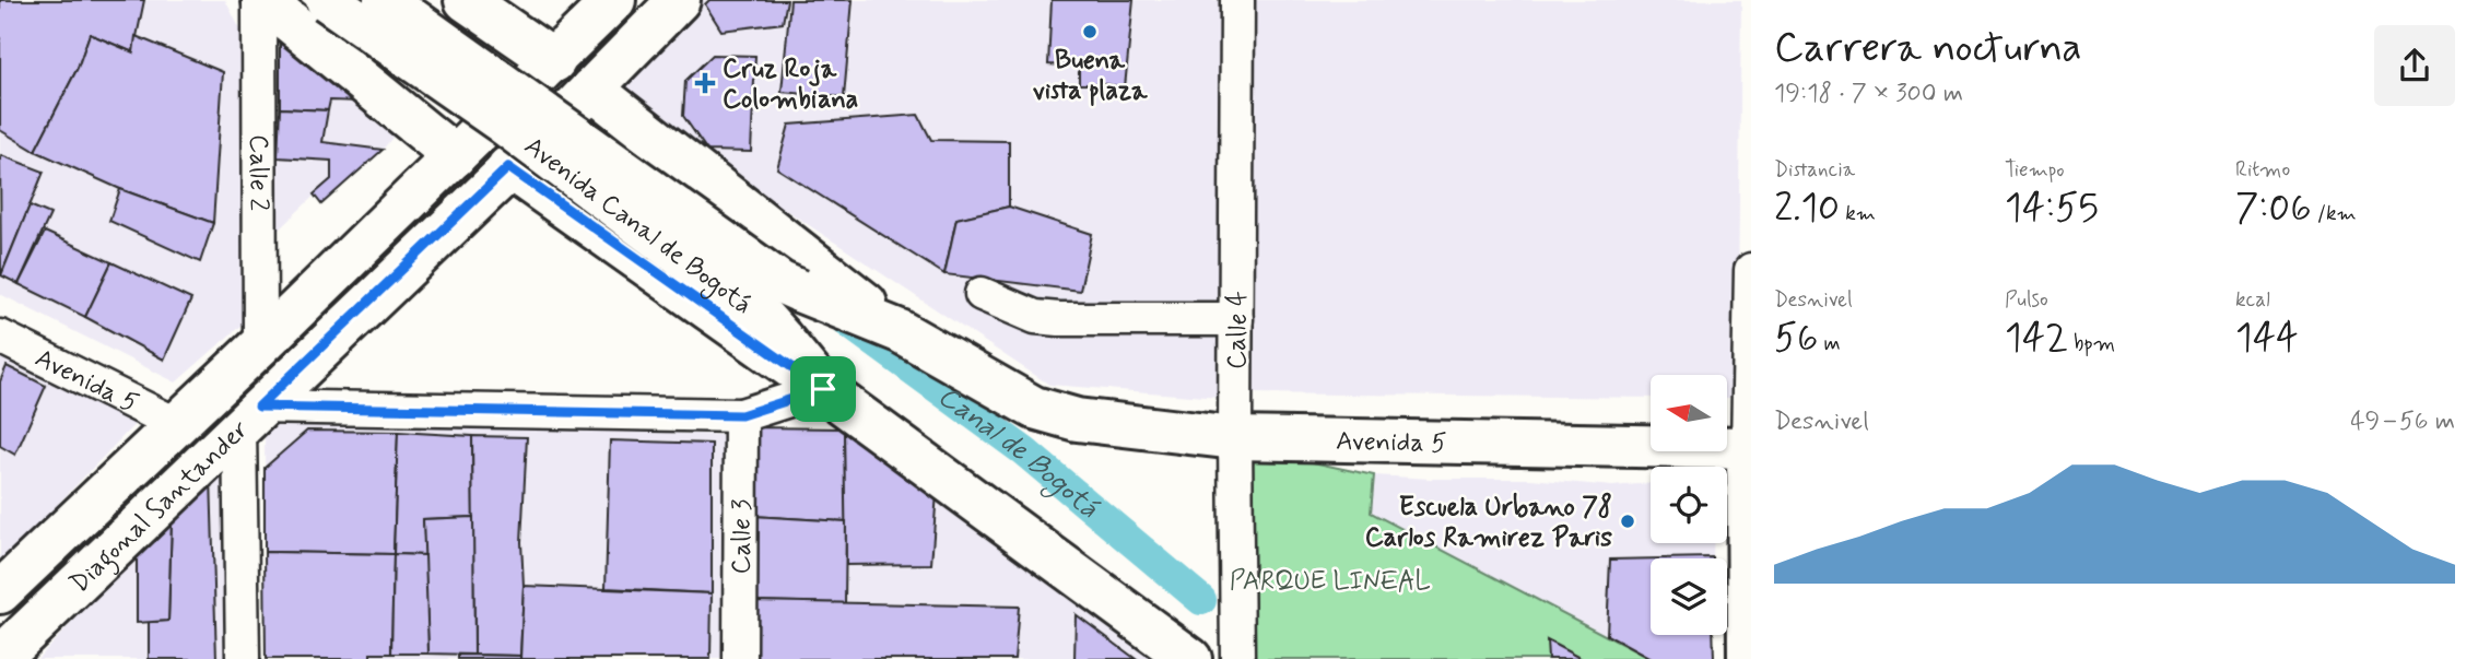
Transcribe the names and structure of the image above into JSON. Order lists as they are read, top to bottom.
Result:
{
  "streets": {
    "main road": ["Avenida Canal de Bogotá", "Avenida 5", "Diagonal Santander"],
    "street": ["Calle 2", "Calle 4", "Calle 3"]
  },
  "crossings": [
    ["Calle 2", "Diagonal Santander"],
    ["Avenida Canal de Bogotá", "Avenida 5"],
    ["Calle 4", "Avenida 5"],
    ["Avenida 5", "Diagonal Santander"]
  ],
  "water": ["Canal de Bogotá"],
  "parks": ["PARQUE LINEAL"],
  "places": {
    "other": ["Buena vista plaza", "Escuela Urbano 78 Carlos Ramirez Paris"],
    "health": ["Cruz Roja Colombiana"]
  },
  "north": "left",
  "page": {
    "heading": ["Carrera nocturna", "19:18 · 7 × 300 m"],
    "stats": [
      ["Distancia", "2.10 km"],
      ["Tiempo", "14:55"],
      ["Ritmo", "7:06 /km"],
      ["Desnivel", "56 m"],
      ["Pulso", "142 bpm"],
      ["kcal", "144"]
    ],
    "chart": ["Desnivel", "49–56 m"]
  }
}
